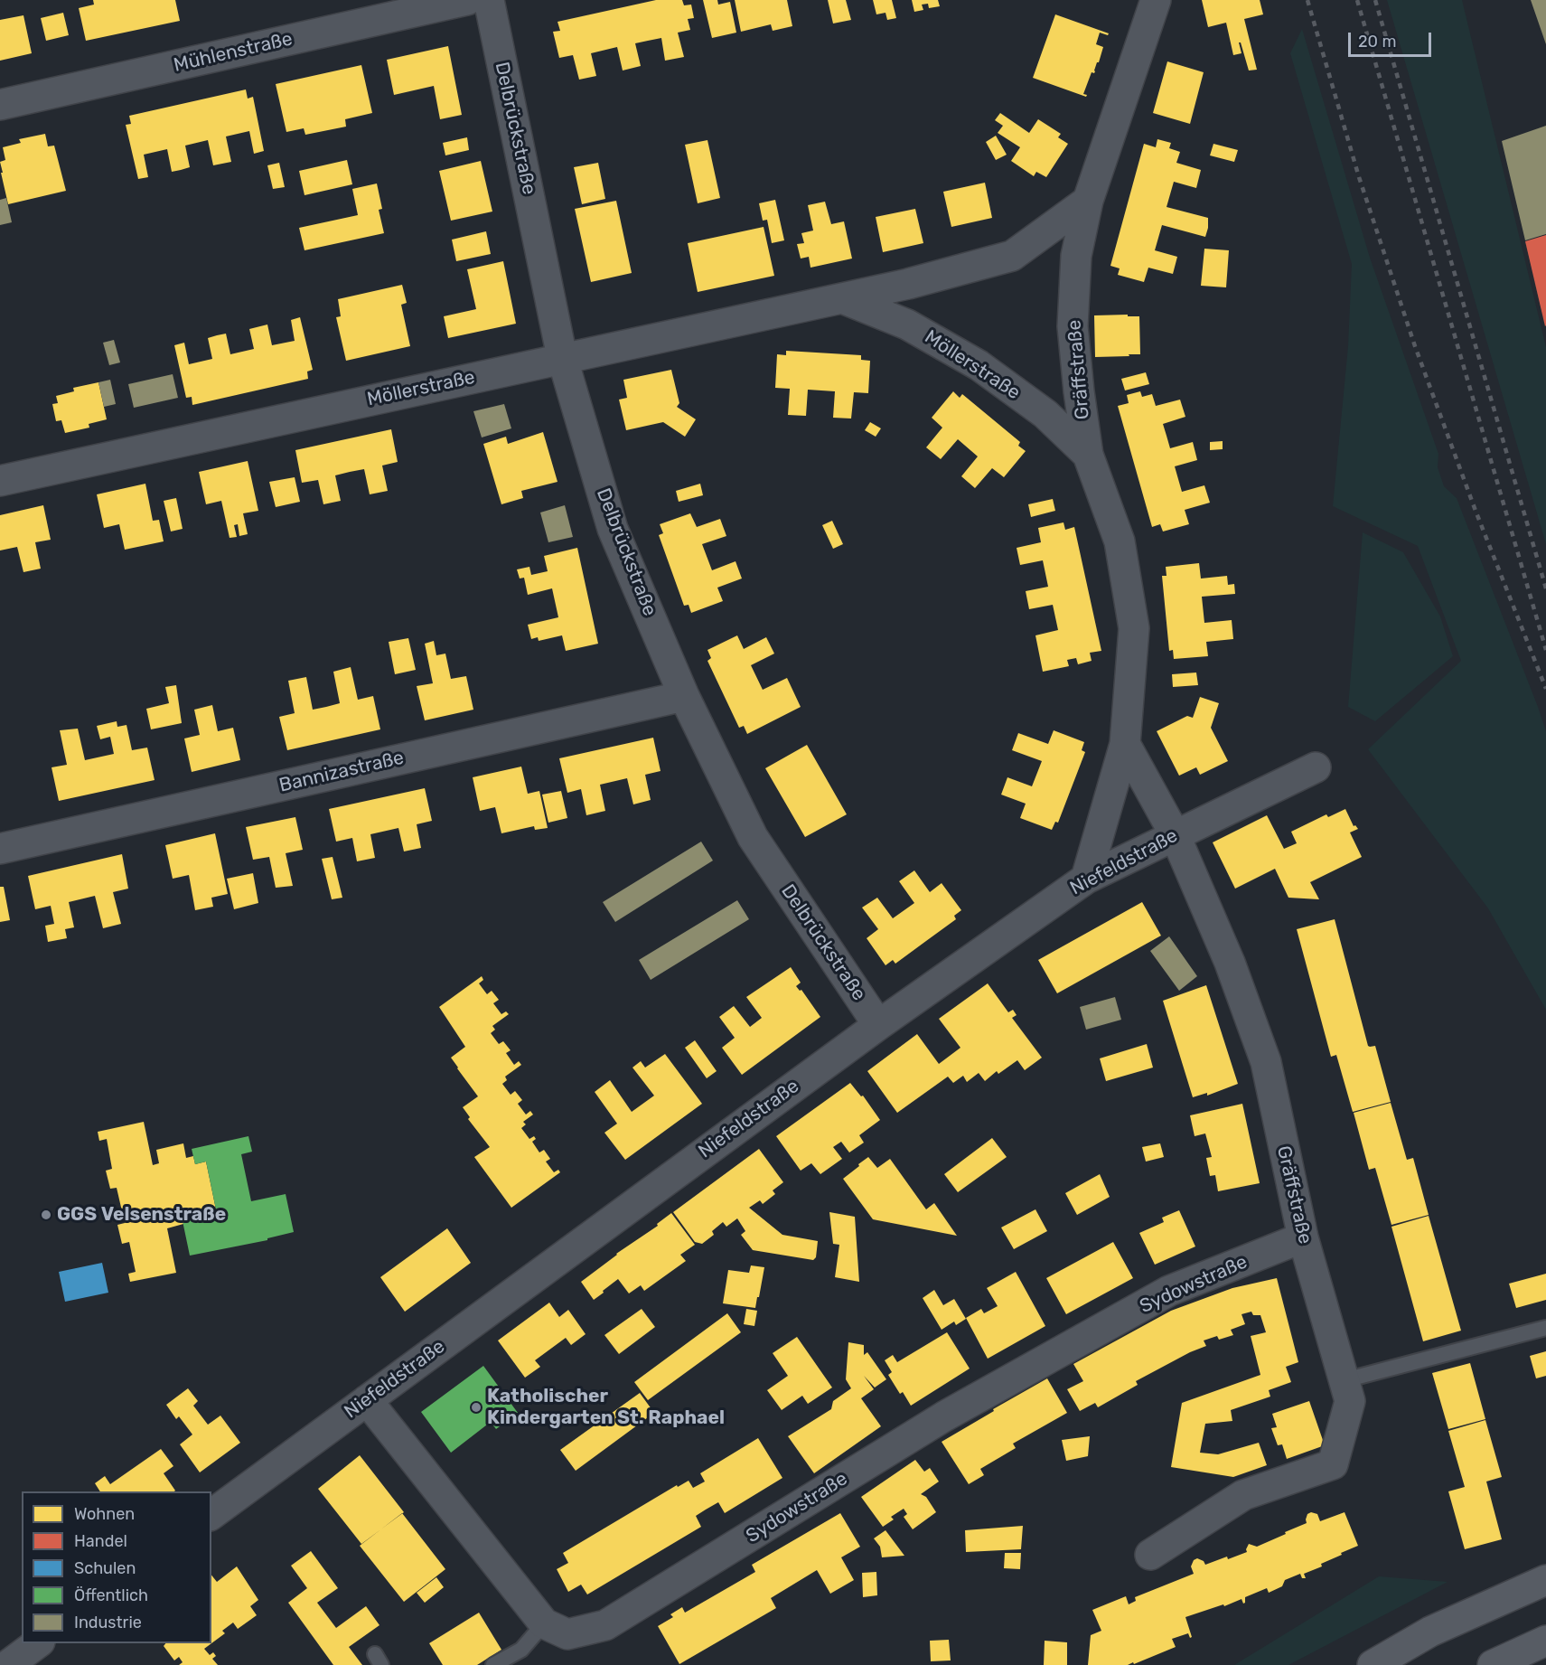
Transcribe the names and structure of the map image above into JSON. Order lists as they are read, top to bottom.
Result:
{
  "streets": {
    "street": [
      "Mühlenstraße",
      "Delbrückstraße",
      "Möllerstraße",
      "Gräffstraße",
      "Bannizastraße",
      "Niefeldstraße",
      "Sydowstraße"
    ]
  },
  "crossings": [
    ["Delbrückstraße", "Möllerstraße"],
    ["Delbrückstraße", "Bannizastraße"],
    ["Delbrückstraße", "Niefeldstraße"],
    ["Möllerstraße", "Gräffstraße"],
    ["Gräffstraße", "Niefeldstraße"],
    ["Gräffstraße", "Sydowstraße"],
    ["Niefeldstraße", "Sydowstraße"]
  ],
  "places": ["GGS Velsenstraße", "Katholischer Kindergarten St. Raphael"],
  "legend": [
    "Wohnen",
    "Handel",
    "Schulen",
    "Öffentlich",
    "Industrie"
  ],
  "scale_bar": "20 m"
}
